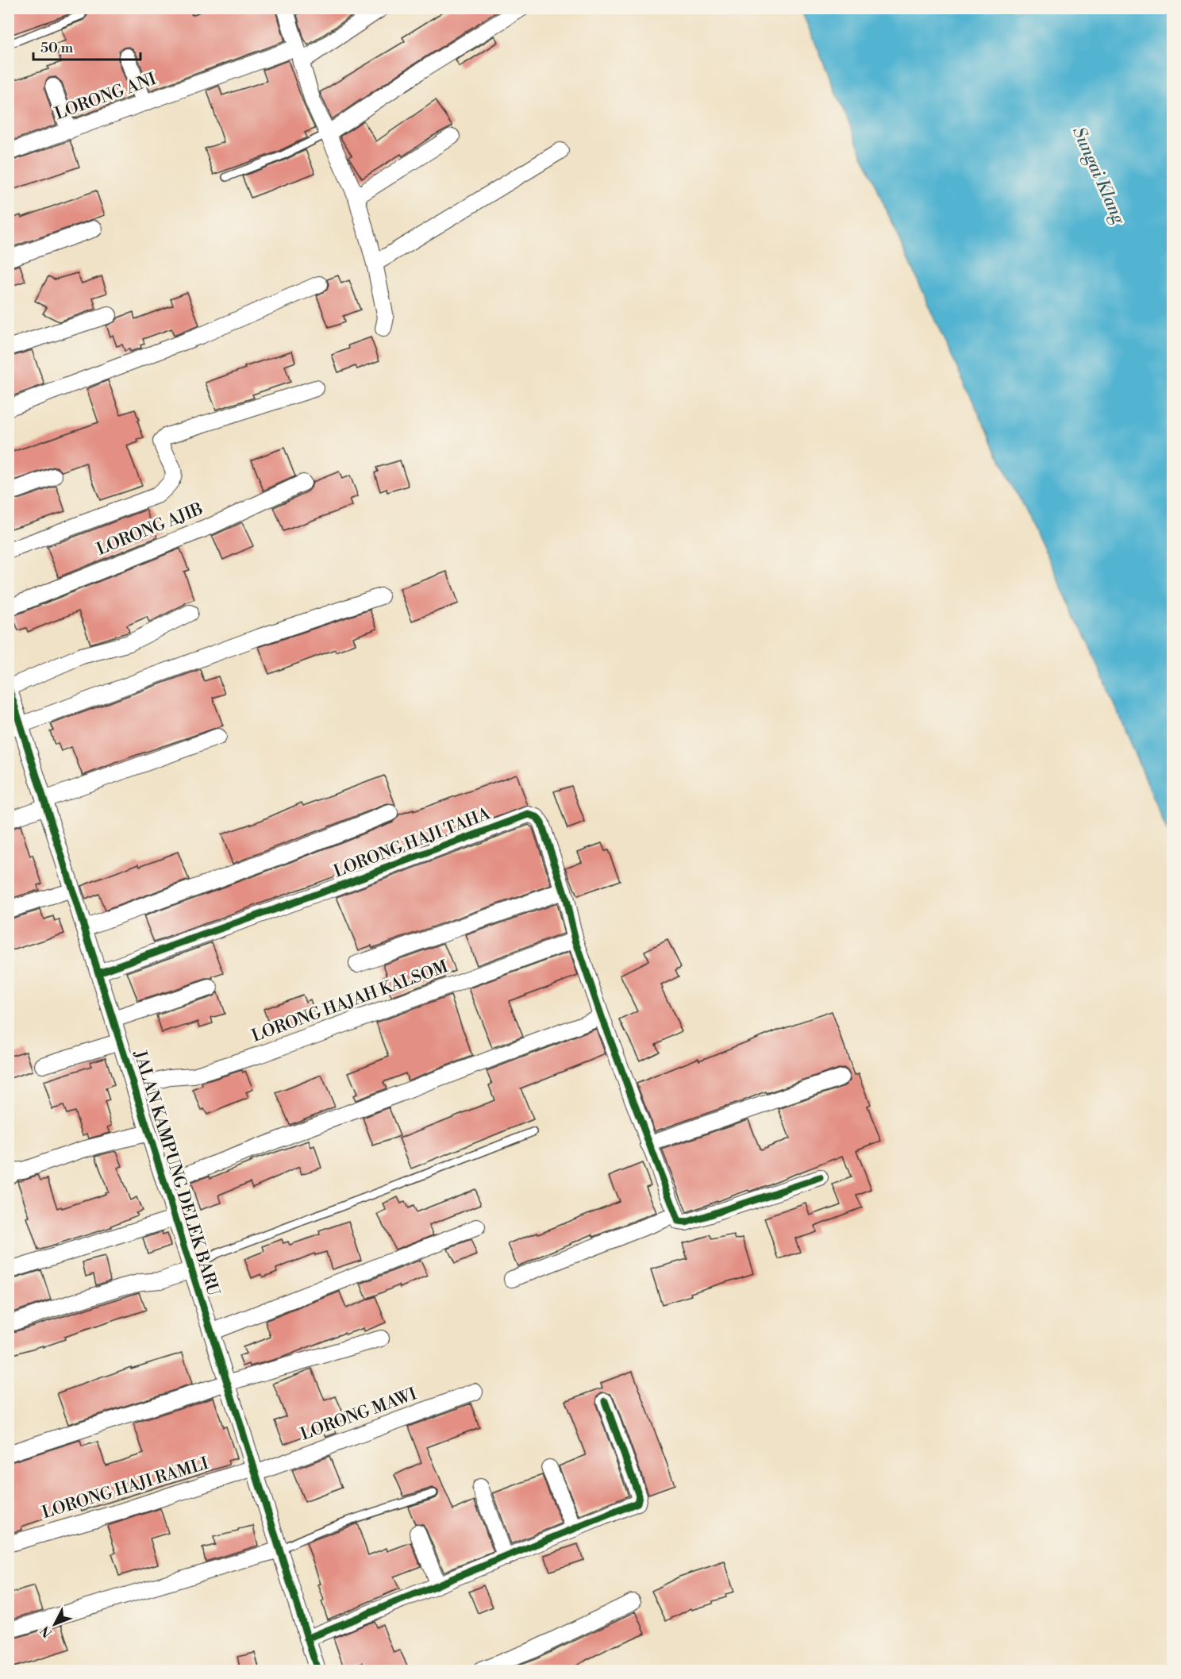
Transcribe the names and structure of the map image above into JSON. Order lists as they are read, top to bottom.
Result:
{
  "streets": {
    "street": [
      "LORONG ANI",
      "LORONG AJIB",
      "LORONG HAJI TAHA",
      "LORONG HAJAH KALSOM",
      "JALAN KAMPUNG DELEK BARU",
      "LORONG MAWI",
      "LORONG HAJI RAMLI"
    ]
  },
  "crossings": [
    ["LORONG HAJI TAHA", "LORONG HAJAH KALSOM"],
    ["LORONG HAJI TAHA", "JALAN KAMPUNG DELEK BARU"],
    ["LORONG HAJAH KALSOM", "JALAN KAMPUNG DELEK BARU"],
    ["JALAN KAMPUNG DELEK BARU", "LORONG MAWI"],
    ["JALAN KAMPUNG DELEK BARU", "LORONG HAJI RAMLI"],
    ["LORONG MAWI", "LORONG HAJI RAMLI"]
  ],
  "water": ["Sungai Klang"],
  "scale_bar": "50 m",
  "north": "bottom left"
}
